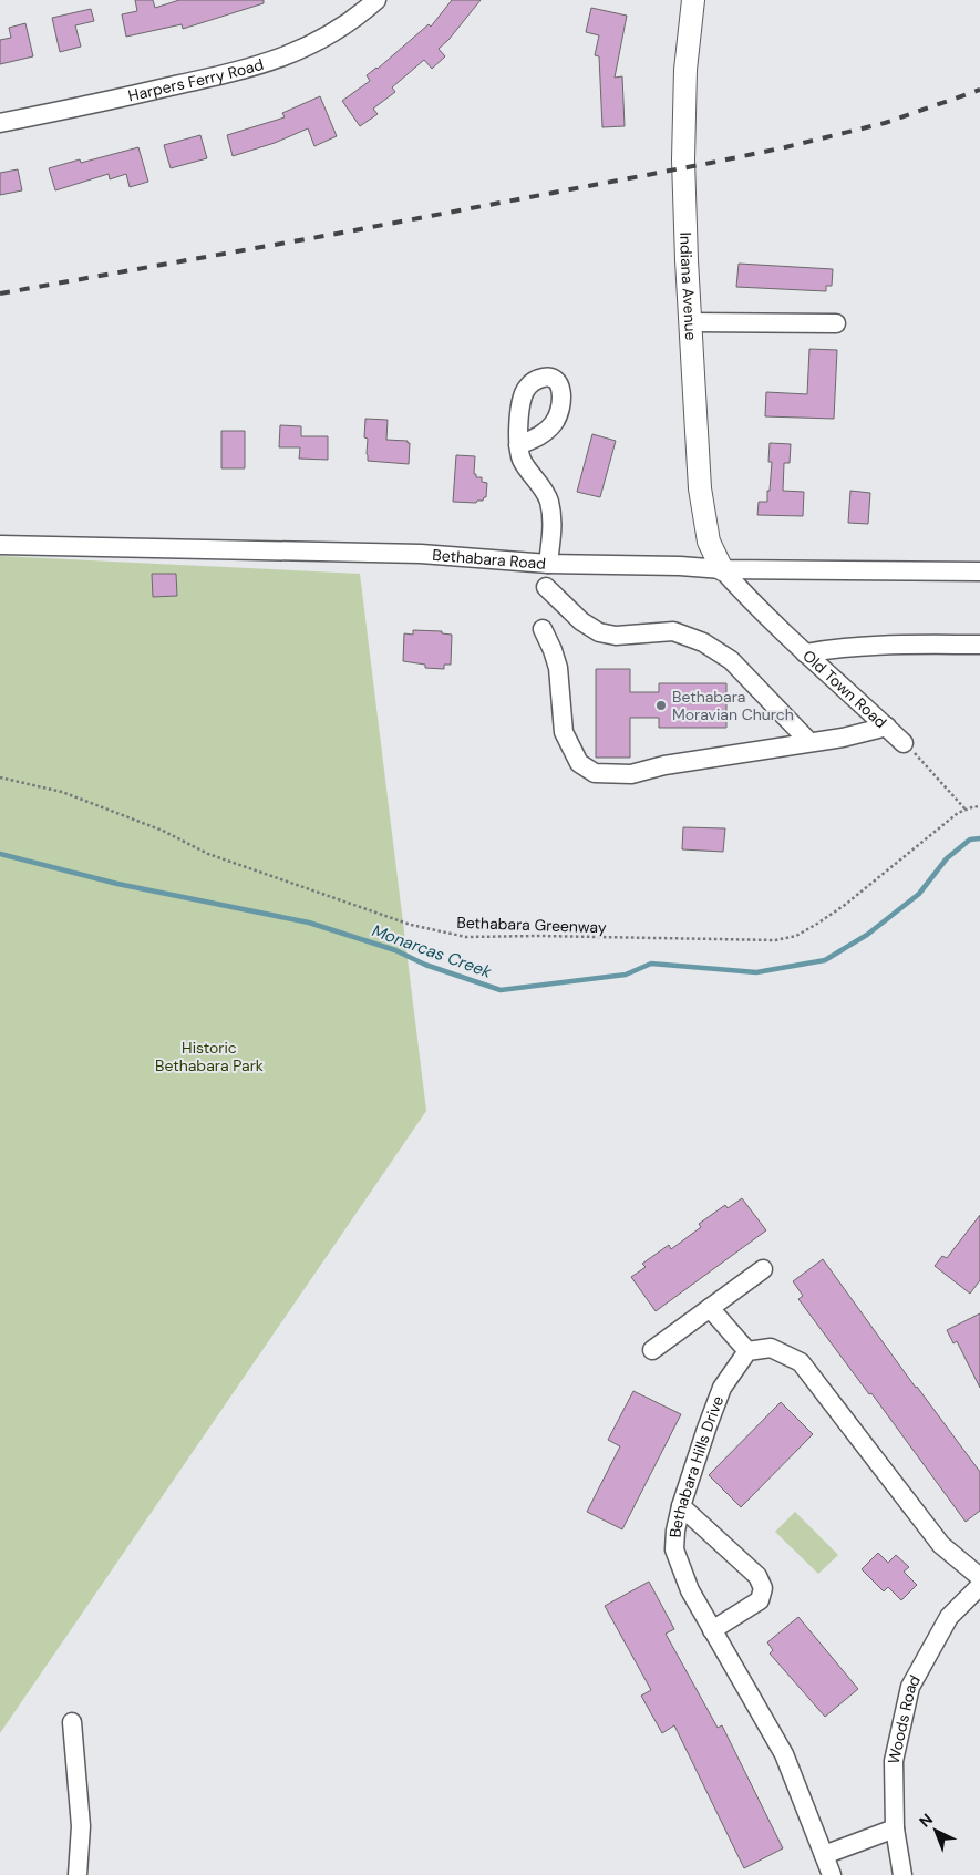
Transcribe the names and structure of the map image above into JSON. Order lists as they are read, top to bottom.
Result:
{
  "streets": {
    "main road": ["Indiana Avenue"],
    "street": [
      "Harpers Ferry Road",
      "Bethabara Road",
      "Old Town Road",
      "Bethabara Hills Drive",
      "Woods Road"
    ],
    "path": ["Bethabara Greenway"]
  },
  "crossings": [
    ["Indiana Avenue", "Bethabara Road"],
    ["Indiana Avenue", "Old Town Road"],
    ["Bethabara Road", "Old Town Road"]
  ],
  "water": ["Monarcas Creek"],
  "parks": ["Historic Bethabara Park"],
  "places": ["Bethabara Moravian Church"],
  "north": "top left"
}
